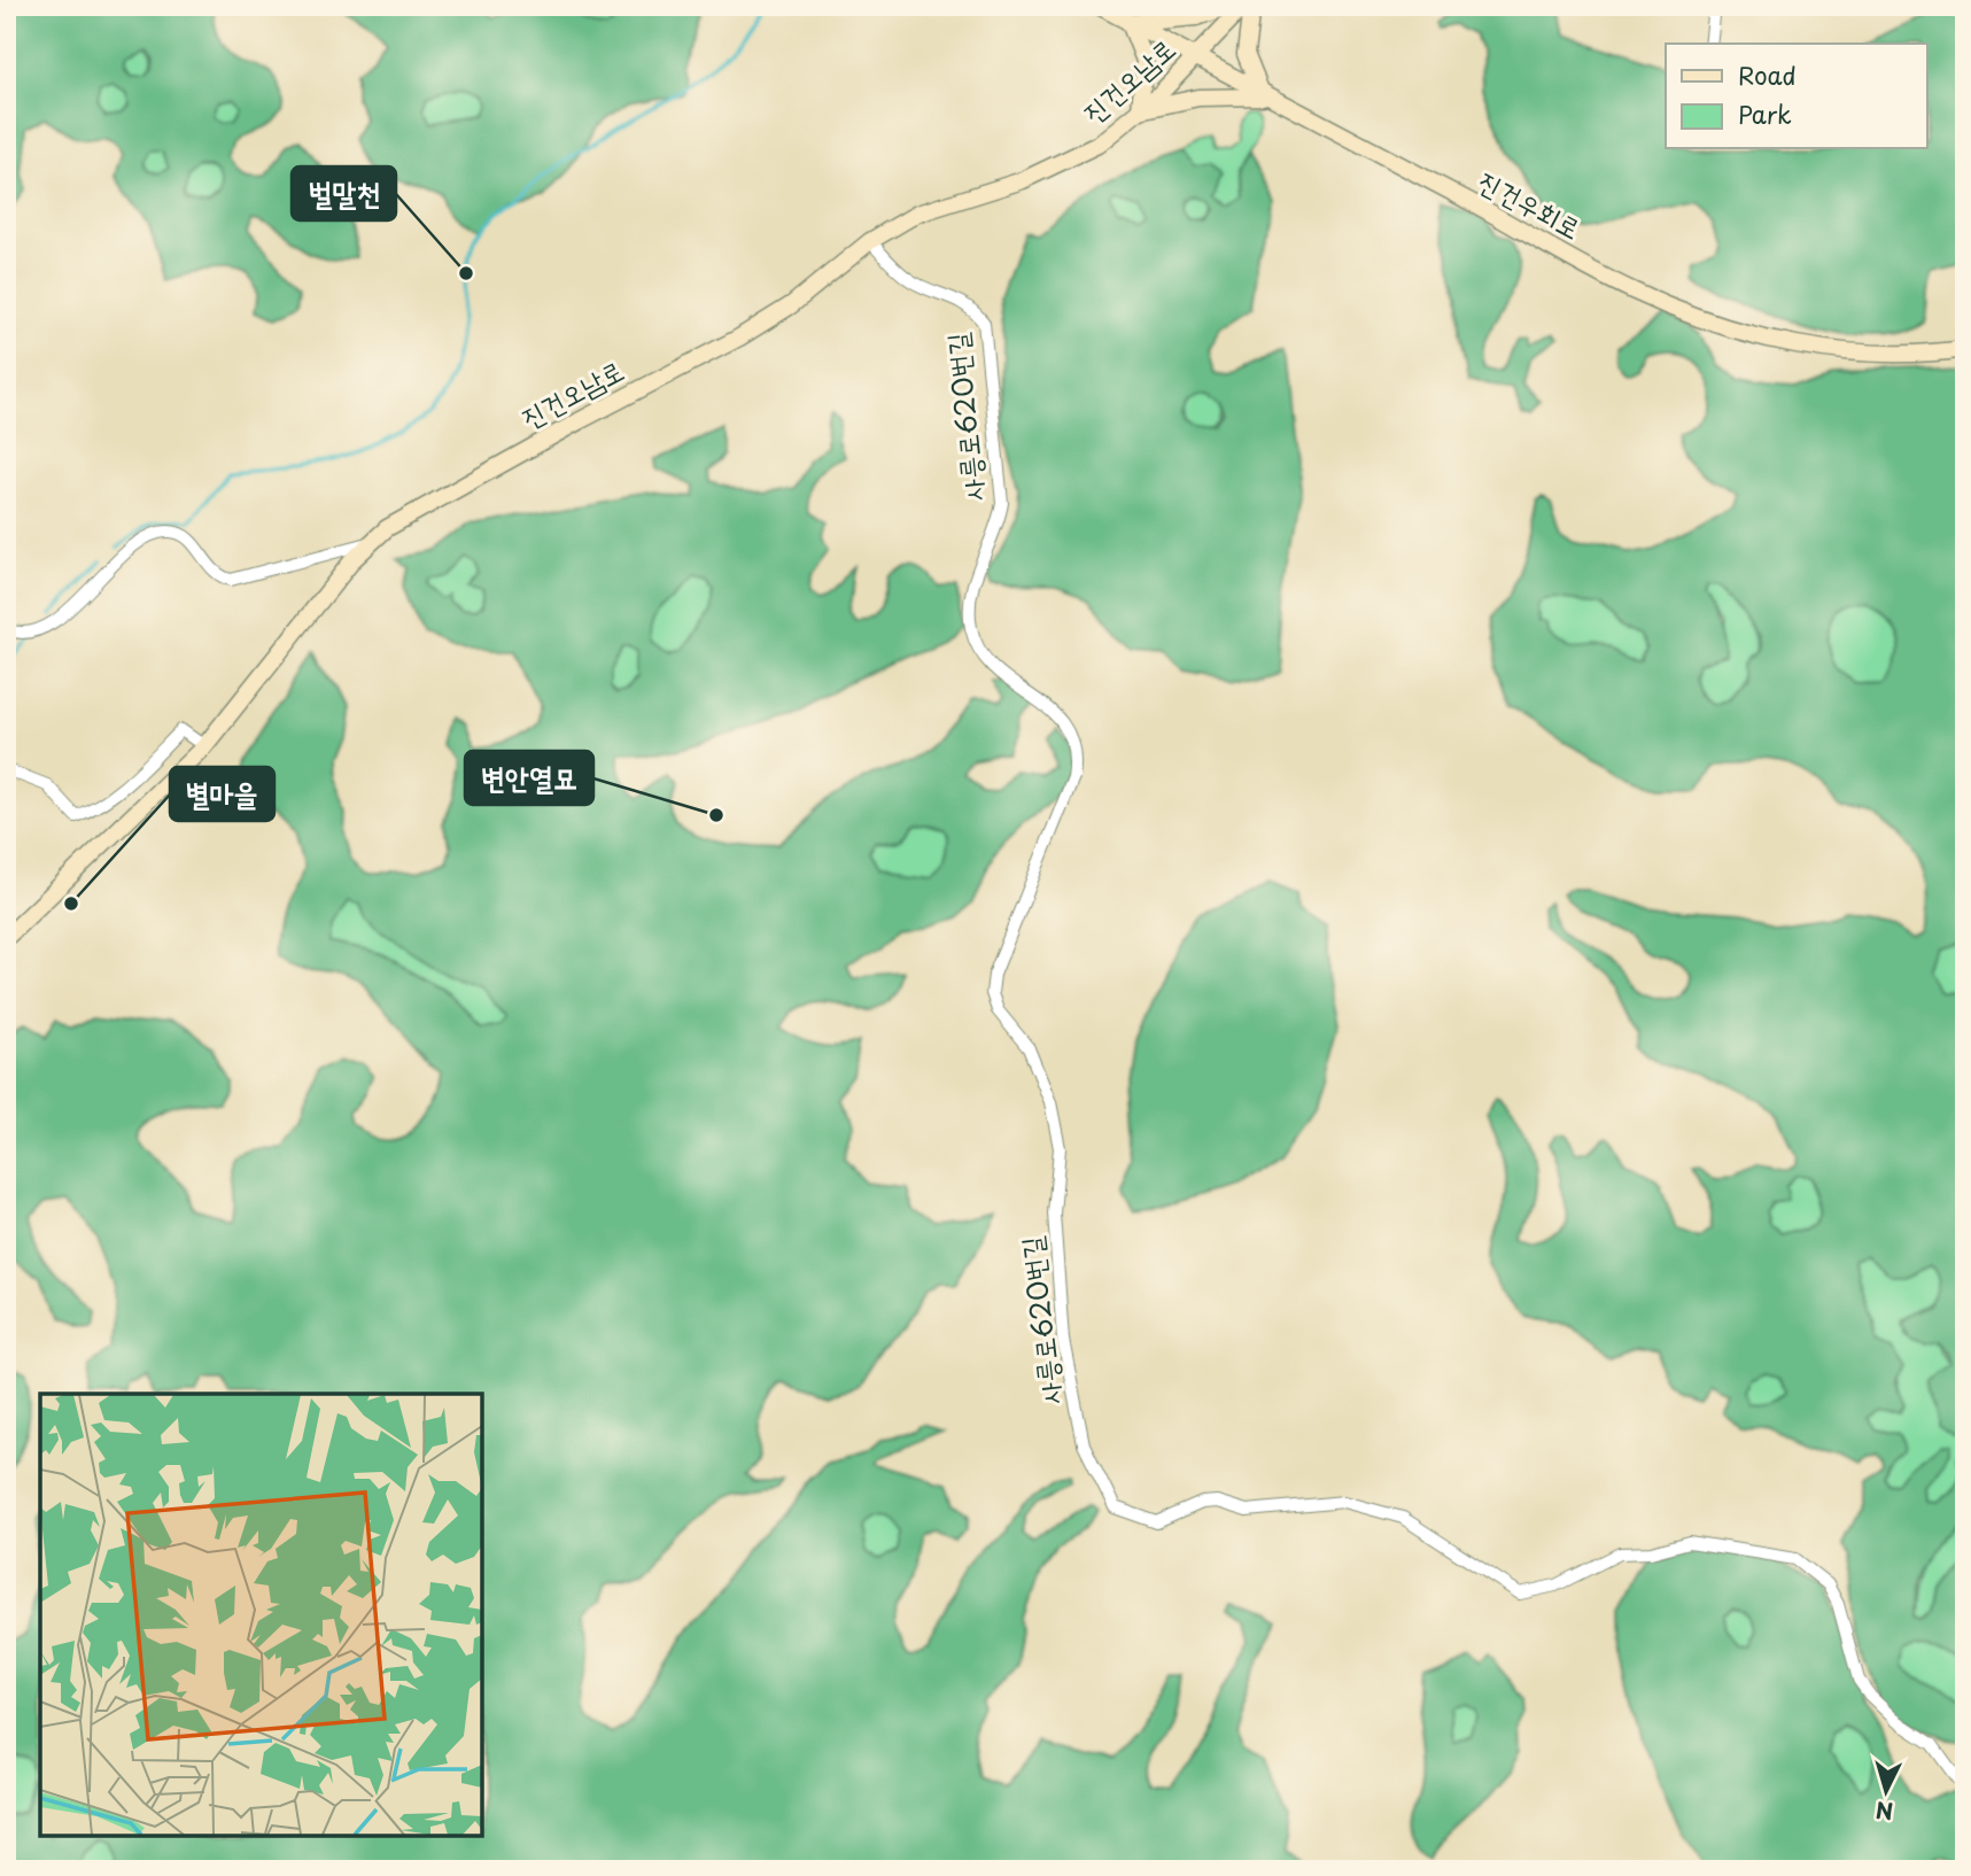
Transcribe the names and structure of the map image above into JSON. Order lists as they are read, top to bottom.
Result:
{
  "streets": {
    "main road": ["진건오남로", "진건우회로"],
    "street": ["사릉로620번길"]
  },
  "crossings": [
    ["진건오남로", "진건우회로"],
    ["진건오남로", "사릉로620번길"]
  ],
  "places": ["벌말천", "변안열묘", "별마을"],
  "legend": ["Road", "Park"],
  "north": "bottom"
}
